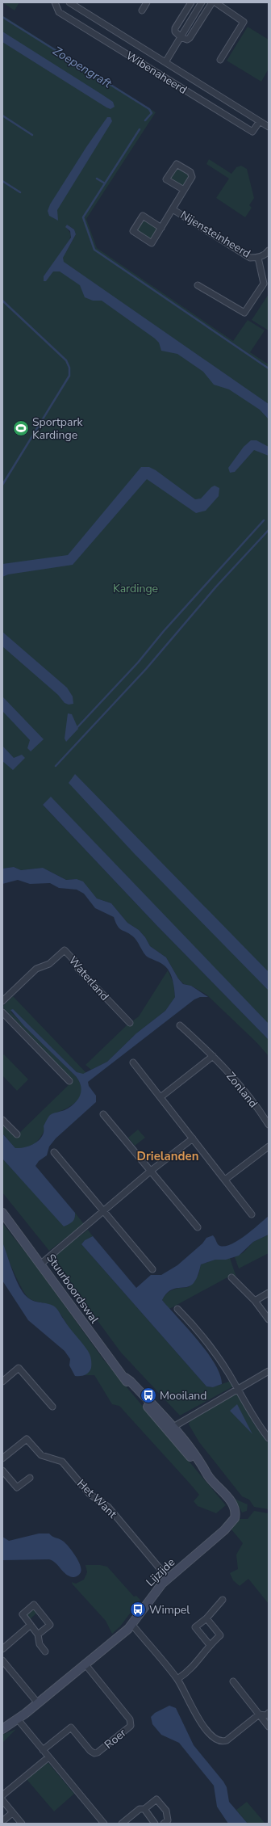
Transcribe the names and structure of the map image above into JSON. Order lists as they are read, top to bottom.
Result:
{
  "streets": {
    "street": [
      "Wibenaheerd",
      "Nijensteinheerd",
      "Waterland",
      "Zonland",
      "Stuurboordswal",
      "Het Want",
      "Lijzijde",
      "Roer"
    ]
  },
  "crossings": [
    ["Stuurboordswal", "Lijzijde"],
    ["Het Want", "Lijzijde"],
    ["Lijzijde", "Roer"]
  ],
  "districts": ["Drielanden"],
  "water": ["Zoepengraft"],
  "parks": ["Kardinge"],
  "places": {
    "sports": ["Sportpark Kardinge"],
    "bus stop": ["Mooiland", "Wimpel"]
  }
}
